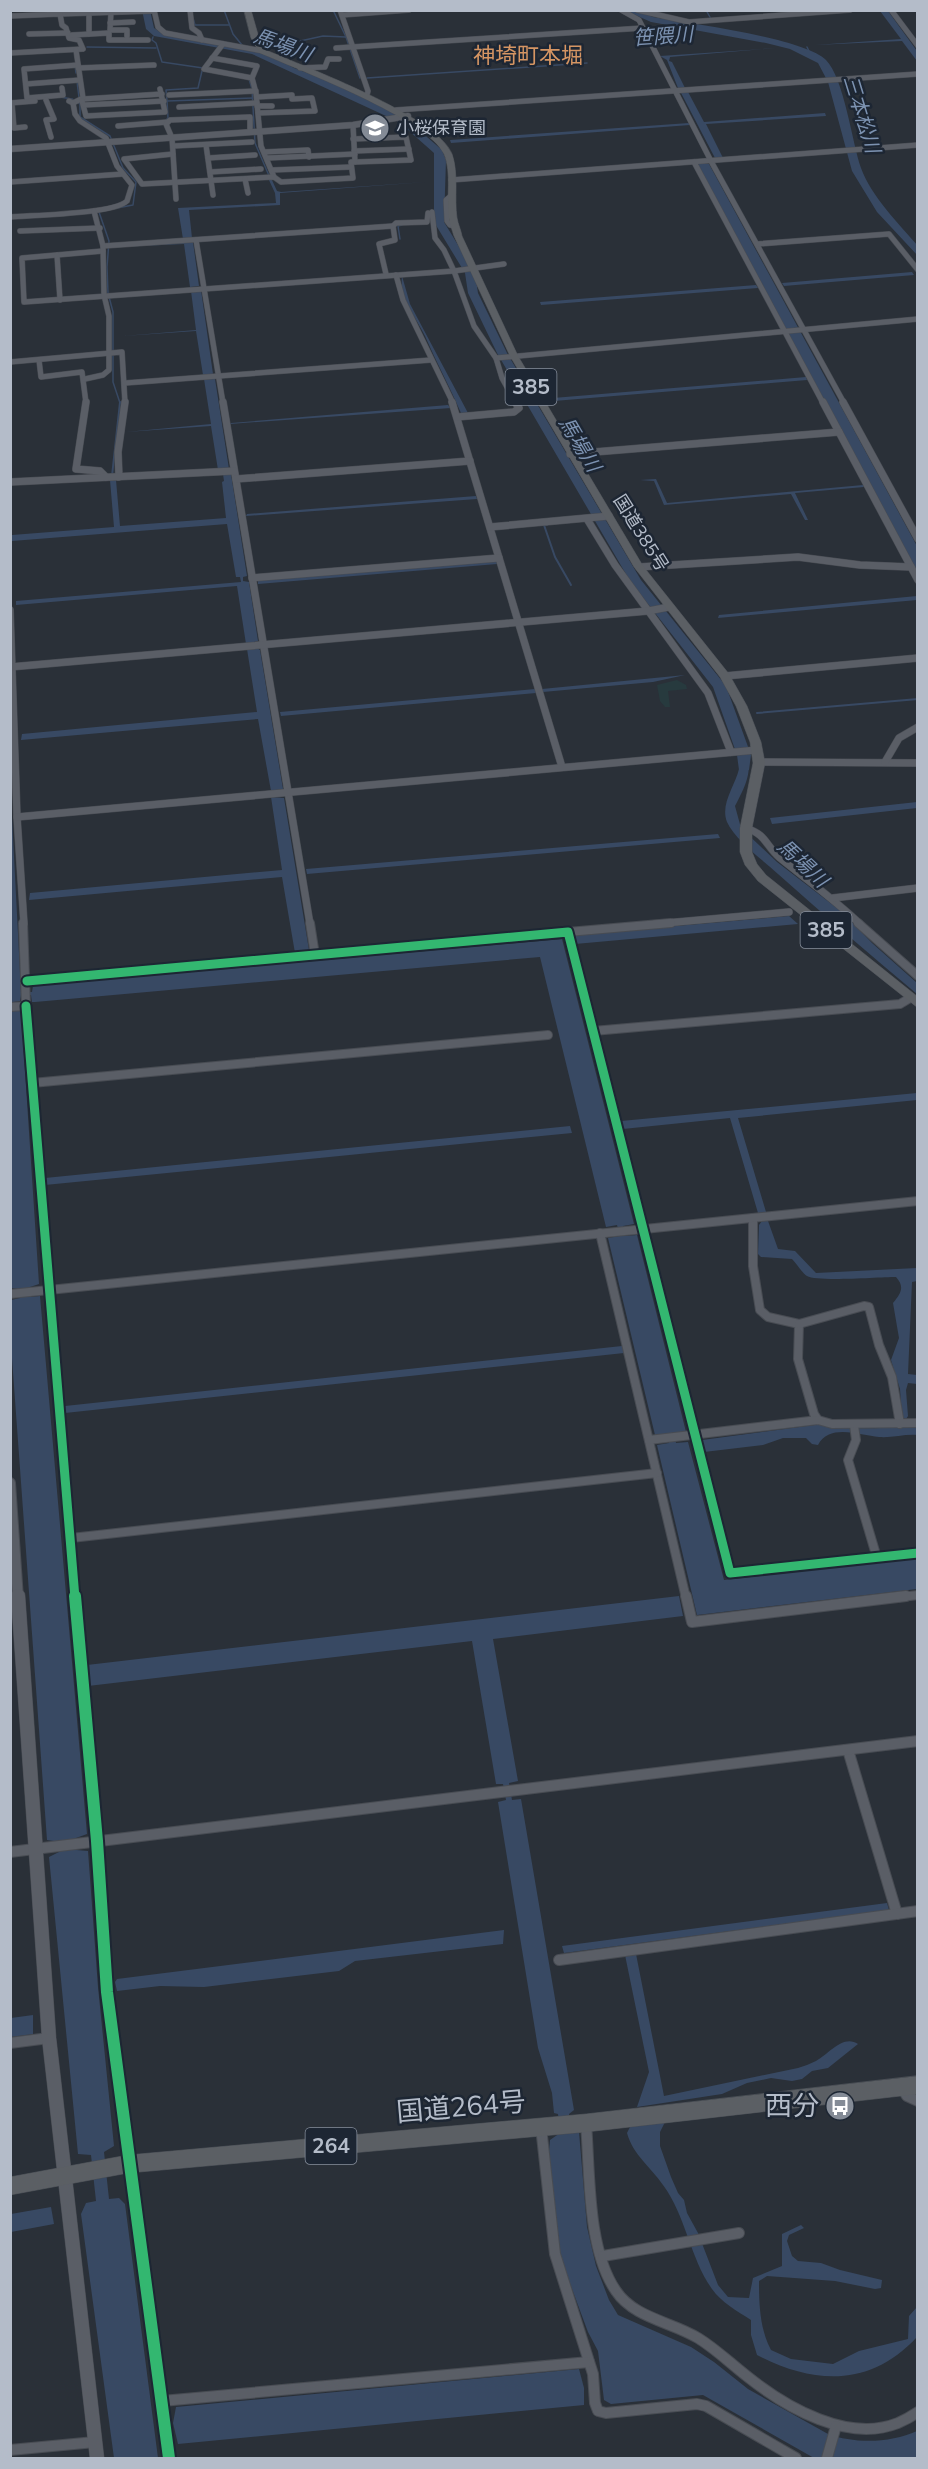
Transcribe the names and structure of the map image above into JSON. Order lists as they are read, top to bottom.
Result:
{
  "streets": {
    "highway": [
      "385",
      "国道385号",
      "国道264号",
      "264"
    ]
  },
  "districts": ["神埼町本堀"],
  "water": ["笹隈川", "馬場川", "三本松川"],
  "places": {
    "school or university": ["小桜保育園"],
    "bus stop": ["西分"]
  }
}
